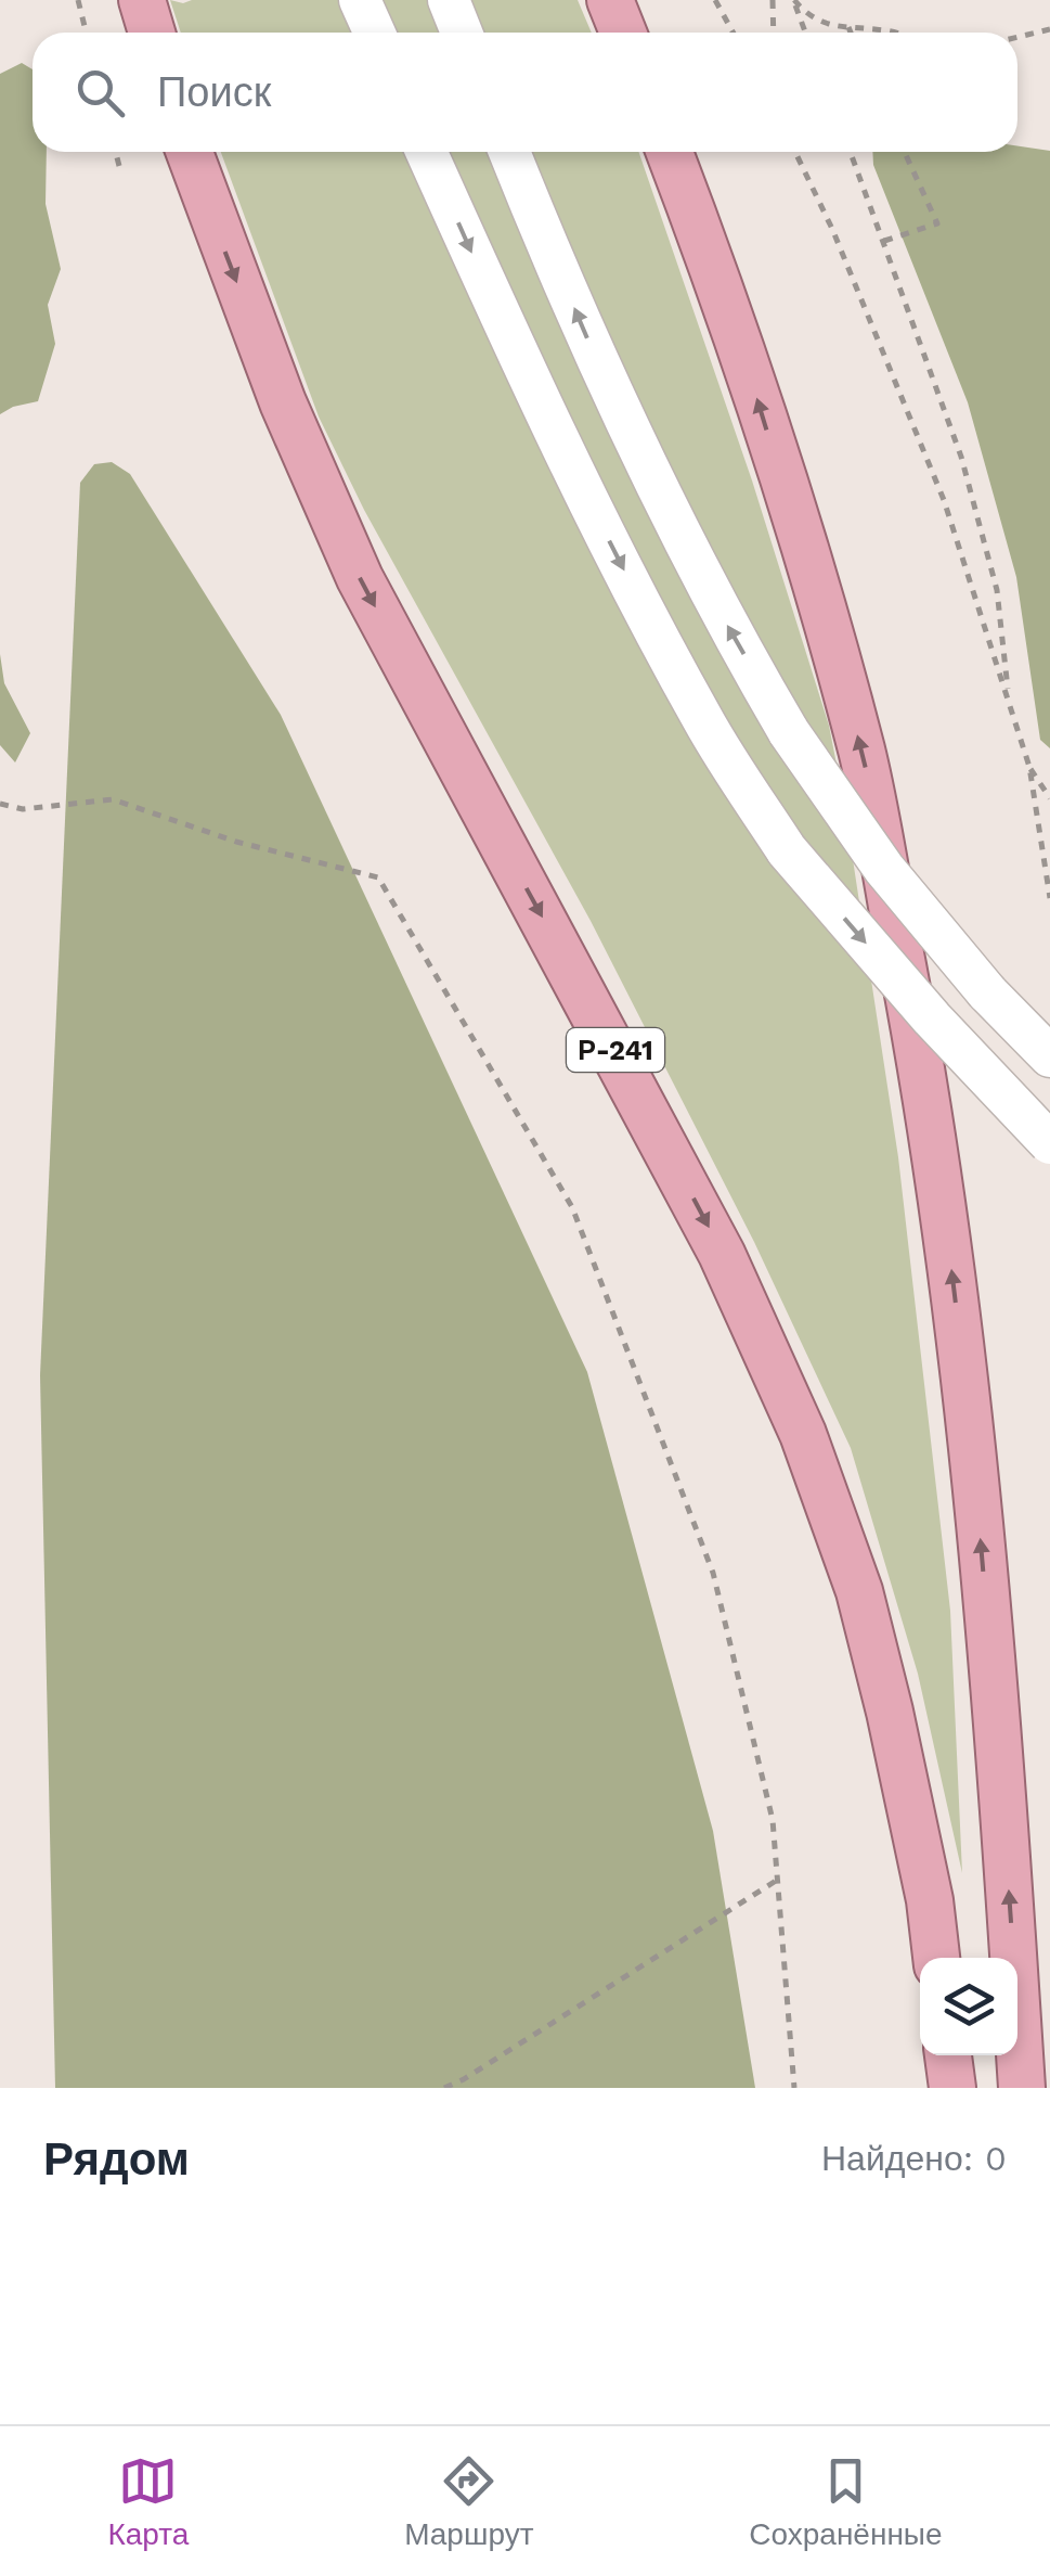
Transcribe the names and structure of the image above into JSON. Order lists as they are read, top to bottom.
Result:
{
  "streets": {
    "highway": ["Р-241"]
  },
  "page": {
    "search": "Поиск",
    "heading": ["Рядом", "Найдено: 0"],
    "nav": ["Карта", "Маршрут", "Сохранённые"]
  }
}
